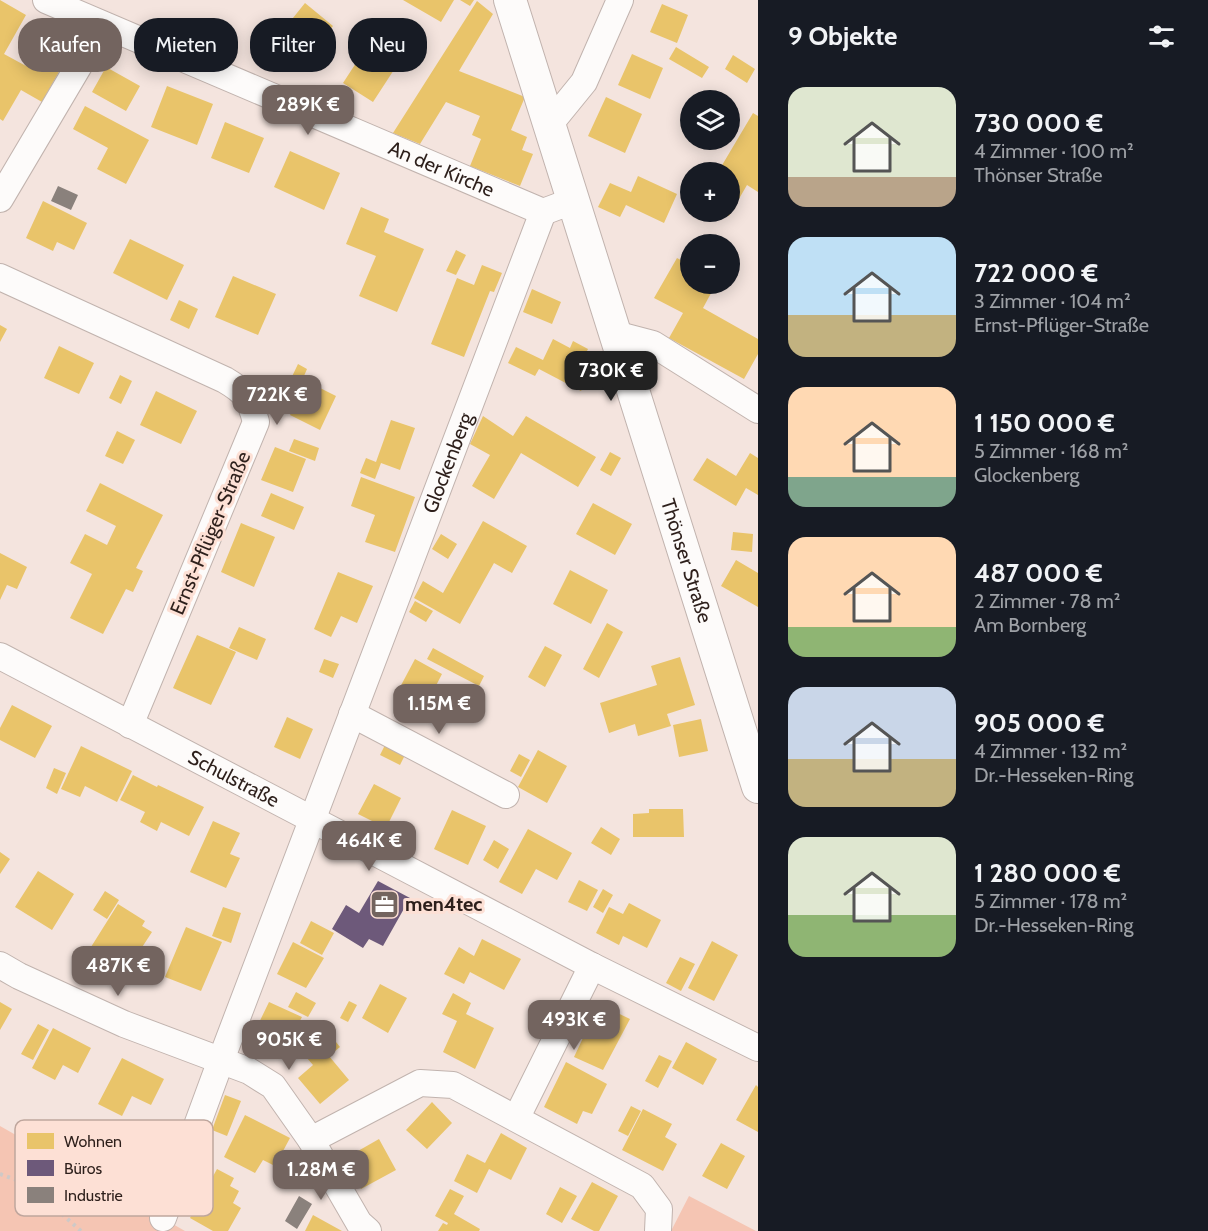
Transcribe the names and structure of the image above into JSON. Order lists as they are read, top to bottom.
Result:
{
  "streets": {
    "street": [
      "An der Kirche",
      "Glockenberg",
      "Ernst-Pflüger-Straße",
      "Thönser Straße",
      "Schulstraße"
    ]
  },
  "crossings": [
    ["An der Kirche", "Glockenberg"],
    ["Glockenberg", "Schulstraße"],
    ["Ernst-Pflüger-Straße", "Schulstraße"]
  ],
  "places": {
    "office": ["men4tec"]
  },
  "legend": ["Wohnen", "Büros", "Industrie"],
  "page": {
    "heading": "9 Objekte",
    "chip": [
      "Kaufen",
      "Mieten",
      "Filter",
      "Neu"
    ],
    "list": [
      {
        "name": "730 000 €",
        "note": "4 Zimmer · 100 m² · Thönser Straße"
      },
      {
        "name": "722 000 €",
        "note": "3 Zimmer · 104 m² · Ernst-Pflüger-Straße"
      },
      {
        "name": "1 150 000 €",
        "note": "5 Zimmer · 168 m² · Glockenberg"
      },
      {
        "name": "487 000 €",
        "note": "2 Zimmer · 78 m² · Am Bornberg"
      },
      {
        "name": "905 000 €",
        "note": "4 Zimmer · 132 m² · Dr.-Hesseken-Ring"
      },
      {
        "name": "1 280 000 €",
        "note": "5 Zimmer · 178 m² · Dr.-Hesseken-Ring"
      }
    ],
    "price": [
      "289K €",
      "730K €",
      "722K €",
      "1.15M €",
      "464K €",
      "487K €",
      "493K €",
      "905K €",
      "1.28M €"
    ],
    "map_buttons": ["+", "−"]
  }
}
